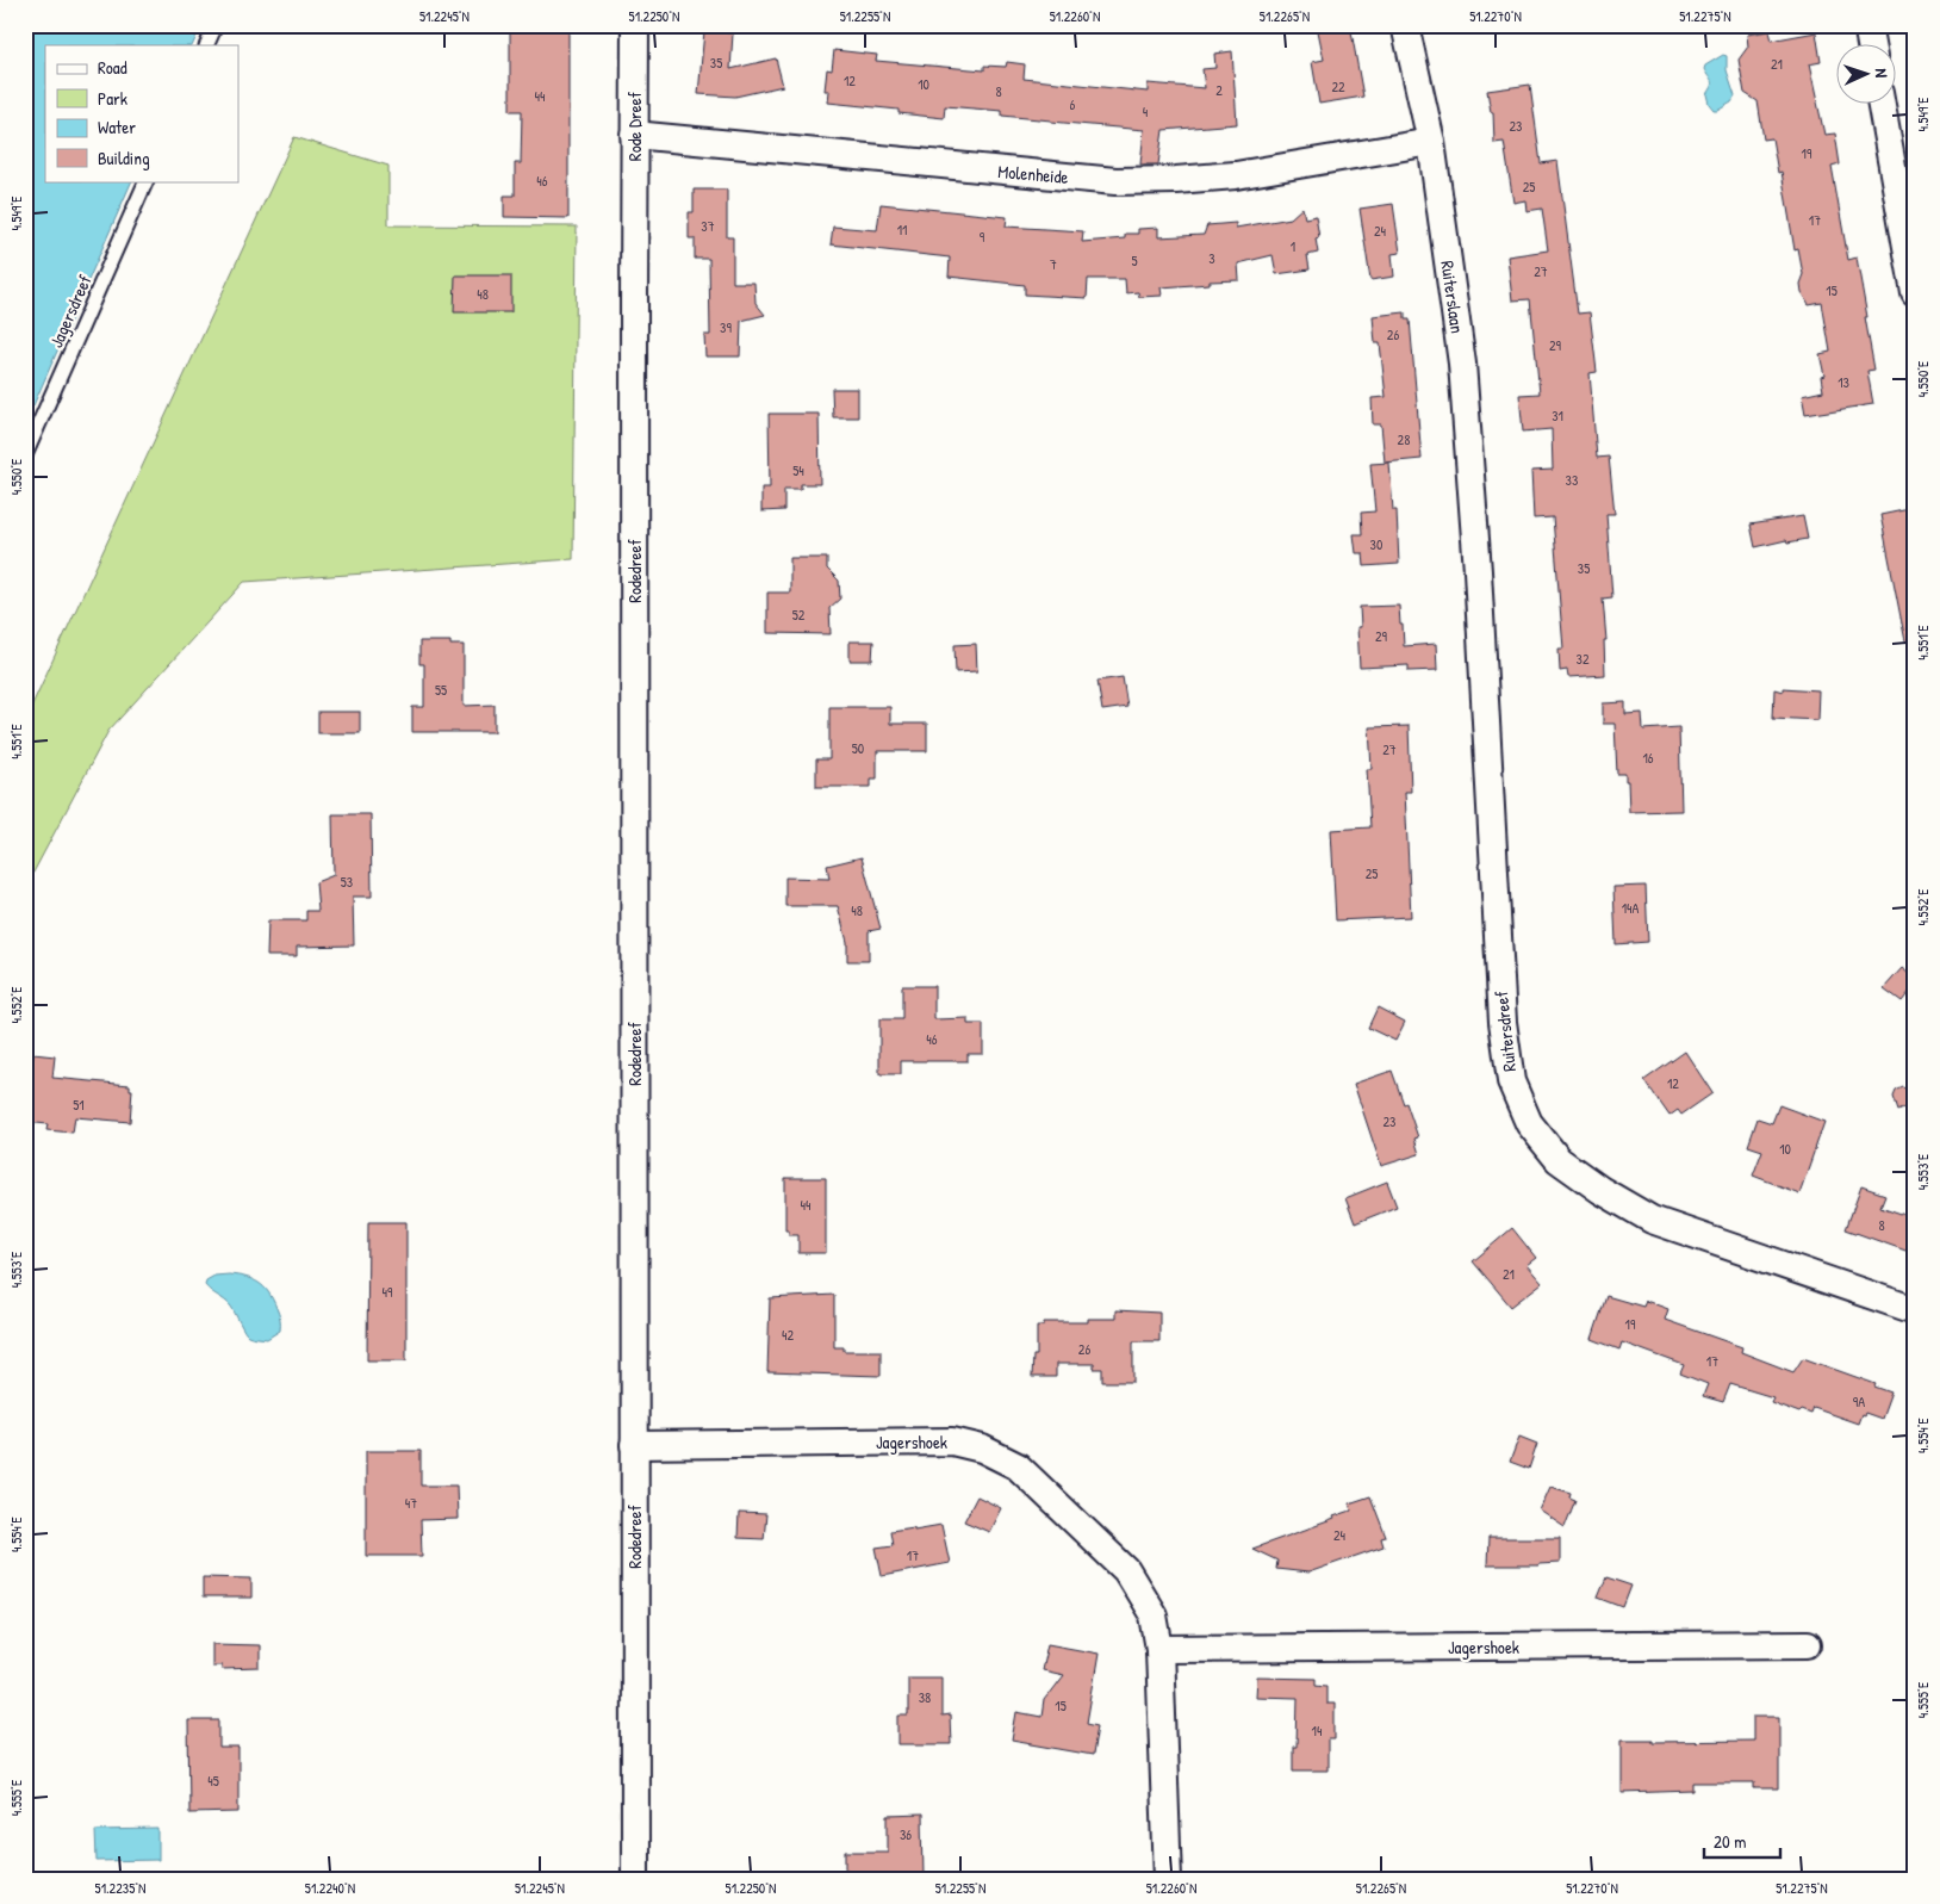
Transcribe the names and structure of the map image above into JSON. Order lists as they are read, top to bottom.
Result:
{
  "streets": {
    "street": [
      "Rode Dreef",
      "Molenheide",
      "Ruiterslaan",
      "Rodedreef",
      "Ruitersdreef",
      "Jagershoek"
    ],
    "lane": ["Jagersdreef"]
  },
  "crossings": [
    ["Rode Dreef", "Molenheide"],
    ["Rode Dreef", "Rodedreef"],
    ["Molenheide", "Ruiterslaan"],
    ["Ruiterslaan", "Ruitersdreef"],
    ["Rodedreef", "Jagershoek"]
  ],
  "house_numbers": [
    "35",
    "21",
    "12",
    "10",
    "22",
    "2",
    "8",
    "44",
    "6",
    "4",
    "23",
    "19",
    "46",
    "25",
    "17",
    "37",
    "11",
    "24",
    "9",
    "1",
    "3",
    "5",
    "7",
    "27",
    "15",
    "48",
    "39",
    "26",
    "29",
    "13",
    "31",
    "28",
    "54",
    "33",
    "30",
    "35",
    "52",
    "29",
    "32",
    "55",
    "50",
    "27",
    "16",
    "25",
    "53",
    "14A",
    "48",
    "46",
    "12",
    "51",
    "23",
    "10",
    "44",
    "8",
    "21",
    "49",
    "19",
    "42",
    "26",
    "17",
    "9A",
    "47",
    "24",
    "17",
    "38",
    "15",
    "14",
    "45",
    "36"
  ],
  "legend": [
    "Road",
    "Park",
    "Water",
    "Building"
  ],
  "scale_bar": "20 m",
  "north": "right",
  "coordinates": [
    "51.2245°N",
    "51.2250°N",
    "51.2255°N",
    "51.2260°N",
    "51.2265°N",
    "51.2270°N",
    "51.2275°N",
    "4.549°E",
    "4.550°E",
    "4.551°E",
    "4.552°E",
    "4.553°E",
    "4.554°E",
    "4.555°E",
    "51.2235°N",
    "51.2240°N"
  ]
}
